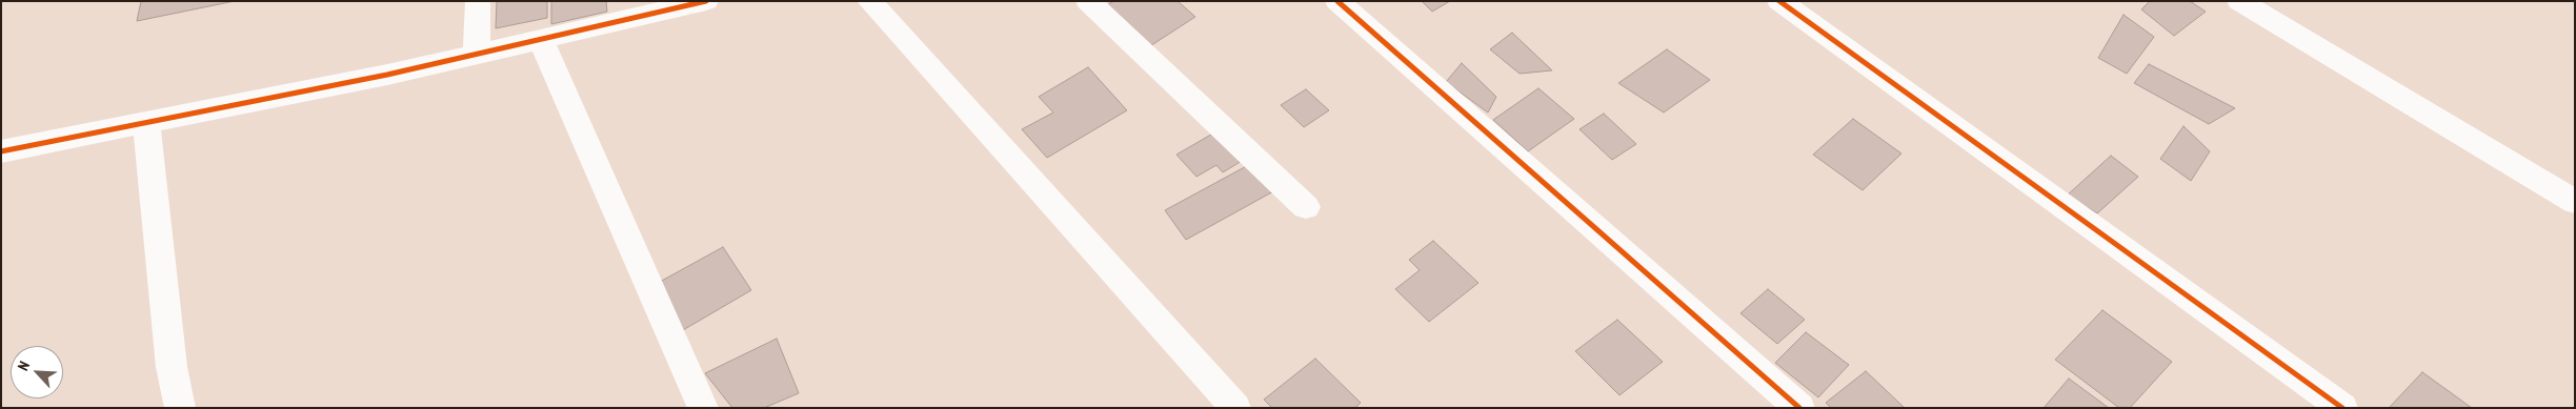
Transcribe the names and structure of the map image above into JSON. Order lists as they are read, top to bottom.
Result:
{
  "north": "top left"
}
